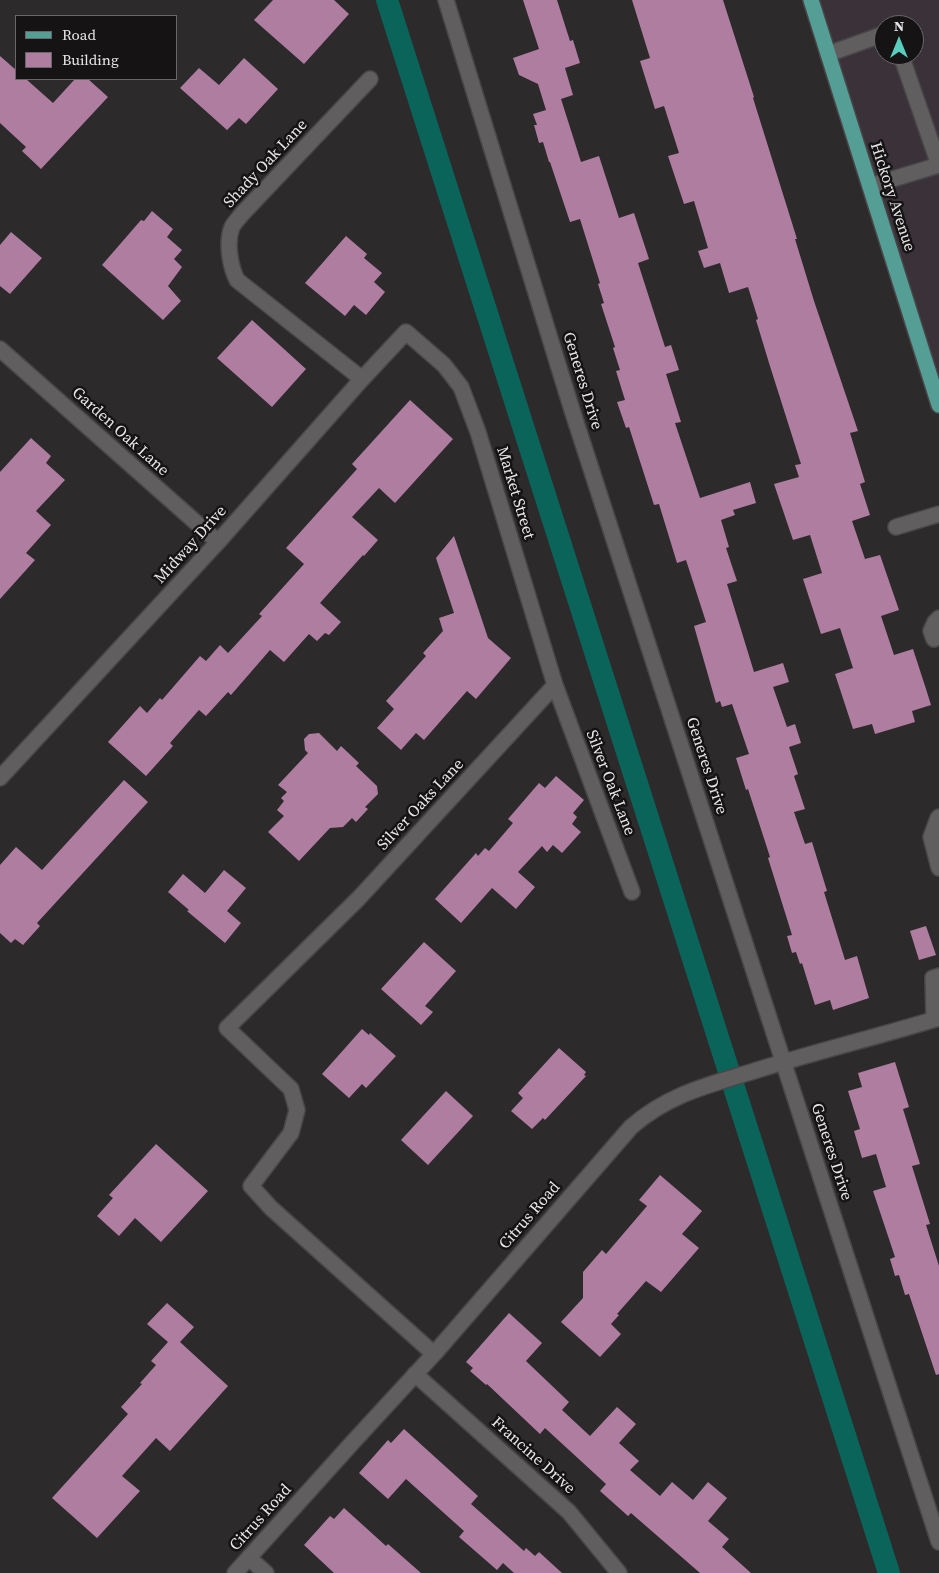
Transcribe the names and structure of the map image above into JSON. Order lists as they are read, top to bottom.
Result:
{
  "streets": {
    "main road": ["Hickory Avenue"],
    "street": [
      "Shady Oak Lane",
      "Generes Drive",
      "Garden Oak Lane",
      "Market Street",
      "Midway Drive",
      "Silver Oak Lane",
      "Silver Oaks Lane",
      "Citrus Road",
      "Francine Drive"
    ]
  },
  "crossings": [
    ["Shady Oak Lane", "Midway Drive"],
    ["Generes Drive", "Citrus Road"],
    ["Garden Oak Lane", "Midway Drive"],
    ["Market Street", "Midway Drive"],
    ["Market Street", "Silver Oak Lane"],
    ["Market Street", "Silver Oaks Lane"],
    ["Silver Oak Lane", "Silver Oaks Lane"],
    ["Silver Oaks Lane", "Citrus Road"],
    ["Citrus Road", "Francine Drive"]
  ],
  "legend": ["Road", "Building"],
  "north": "top"
}
